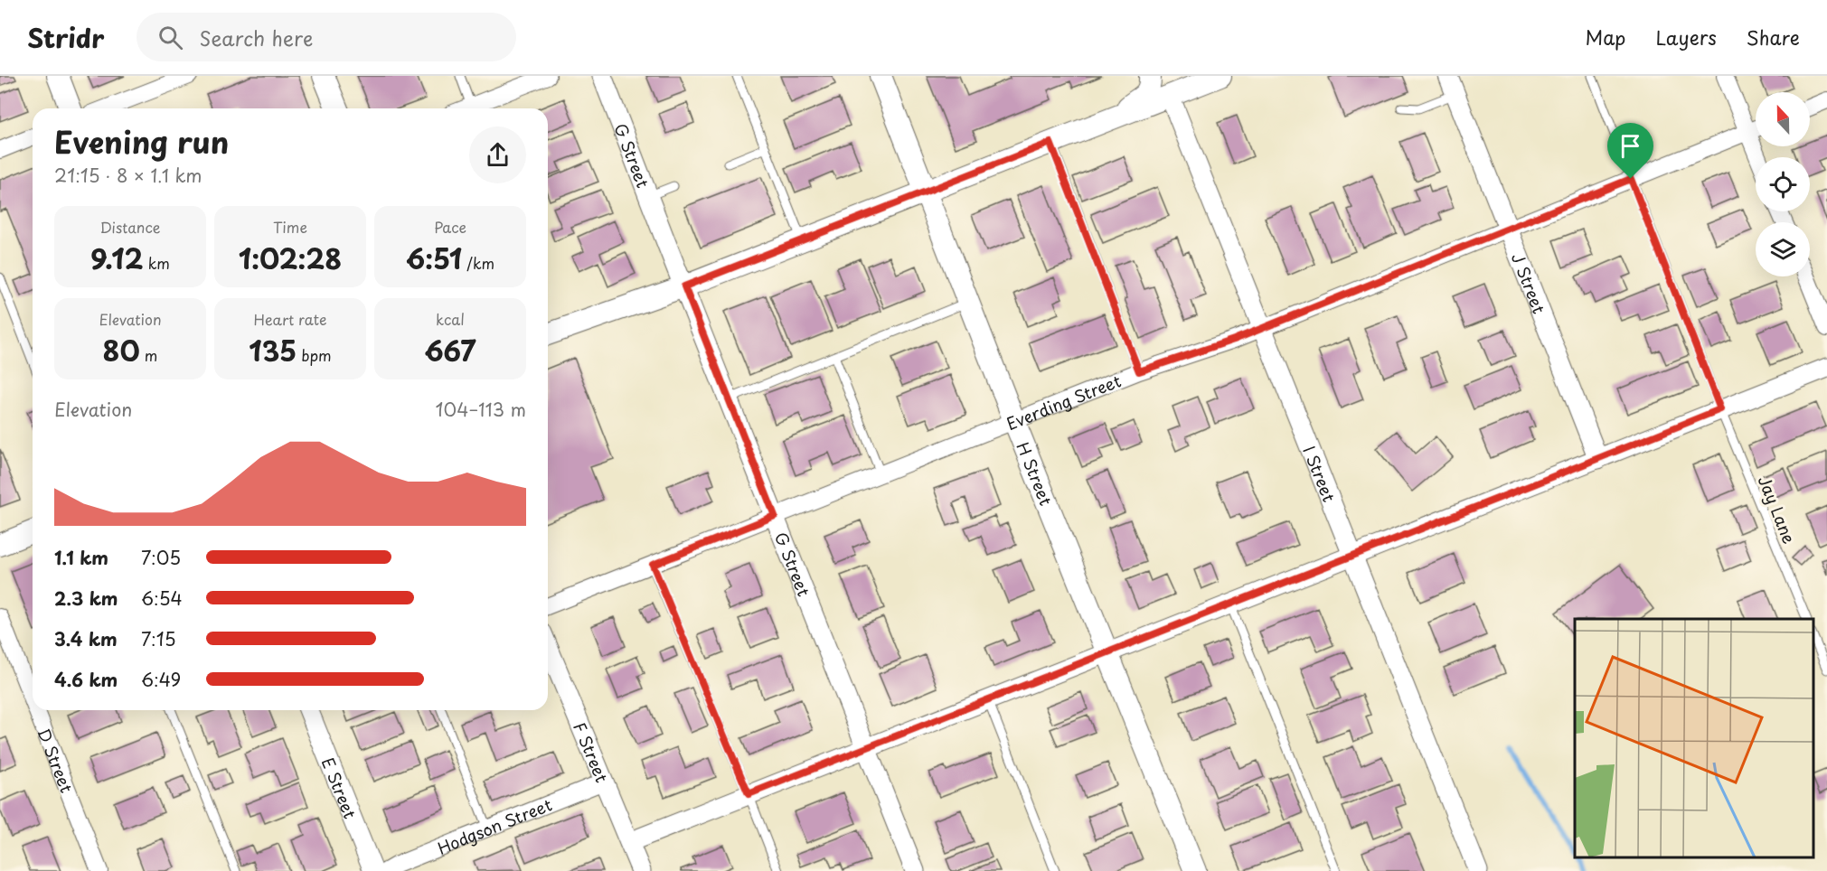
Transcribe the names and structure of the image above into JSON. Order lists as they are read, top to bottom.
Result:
{
  "streets": {
    "main road": ["H Street"],
    "street": [
      "G Street",
      "J Street",
      "Everding Street",
      "I Street",
      "F Street",
      "D Street",
      "E Street",
      "Hodgson Street"
    ],
    "lane": ["Jay Lane"]
  },
  "crossings": [
    ["G Street", "Everding Street"],
    ["J Street", "Everding Street"],
    ["Everding Street", "I Street"],
    ["Everding Street", "H Street"],
    ["Everding Street", "Jay Lane"],
    ["F Street", "Hodgson Street"]
  ],
  "north": "top",
  "page": {
    "header": "Stridr",
    "search": "Search here",
    "nav": ["Map", "Layers", "Share"],
    "heading": ["Evening run", "21:15 · 8 × 1.1 km"],
    "stats": [
      ["Distance", "9.12 km"],
      ["Time", "1:02:28"],
      ["Pace", "6:51 /km"],
      ["Elevation", "80 m"],
      ["Heart rate", "135 bpm"],
      ["kcal", "667"]
    ],
    "chart": ["Elevation", "104–113 m"],
    "list": [
      {
        "name": "1.1 km",
        "note": "7:05"
      },
      {
        "name": "2.3 km",
        "note": "6:54"
      },
      {
        "name": "3.4 km",
        "note": "7:15"
      },
      {
        "name": "4.6 km",
        "note": "6:49"
      }
    ]
  }
}
